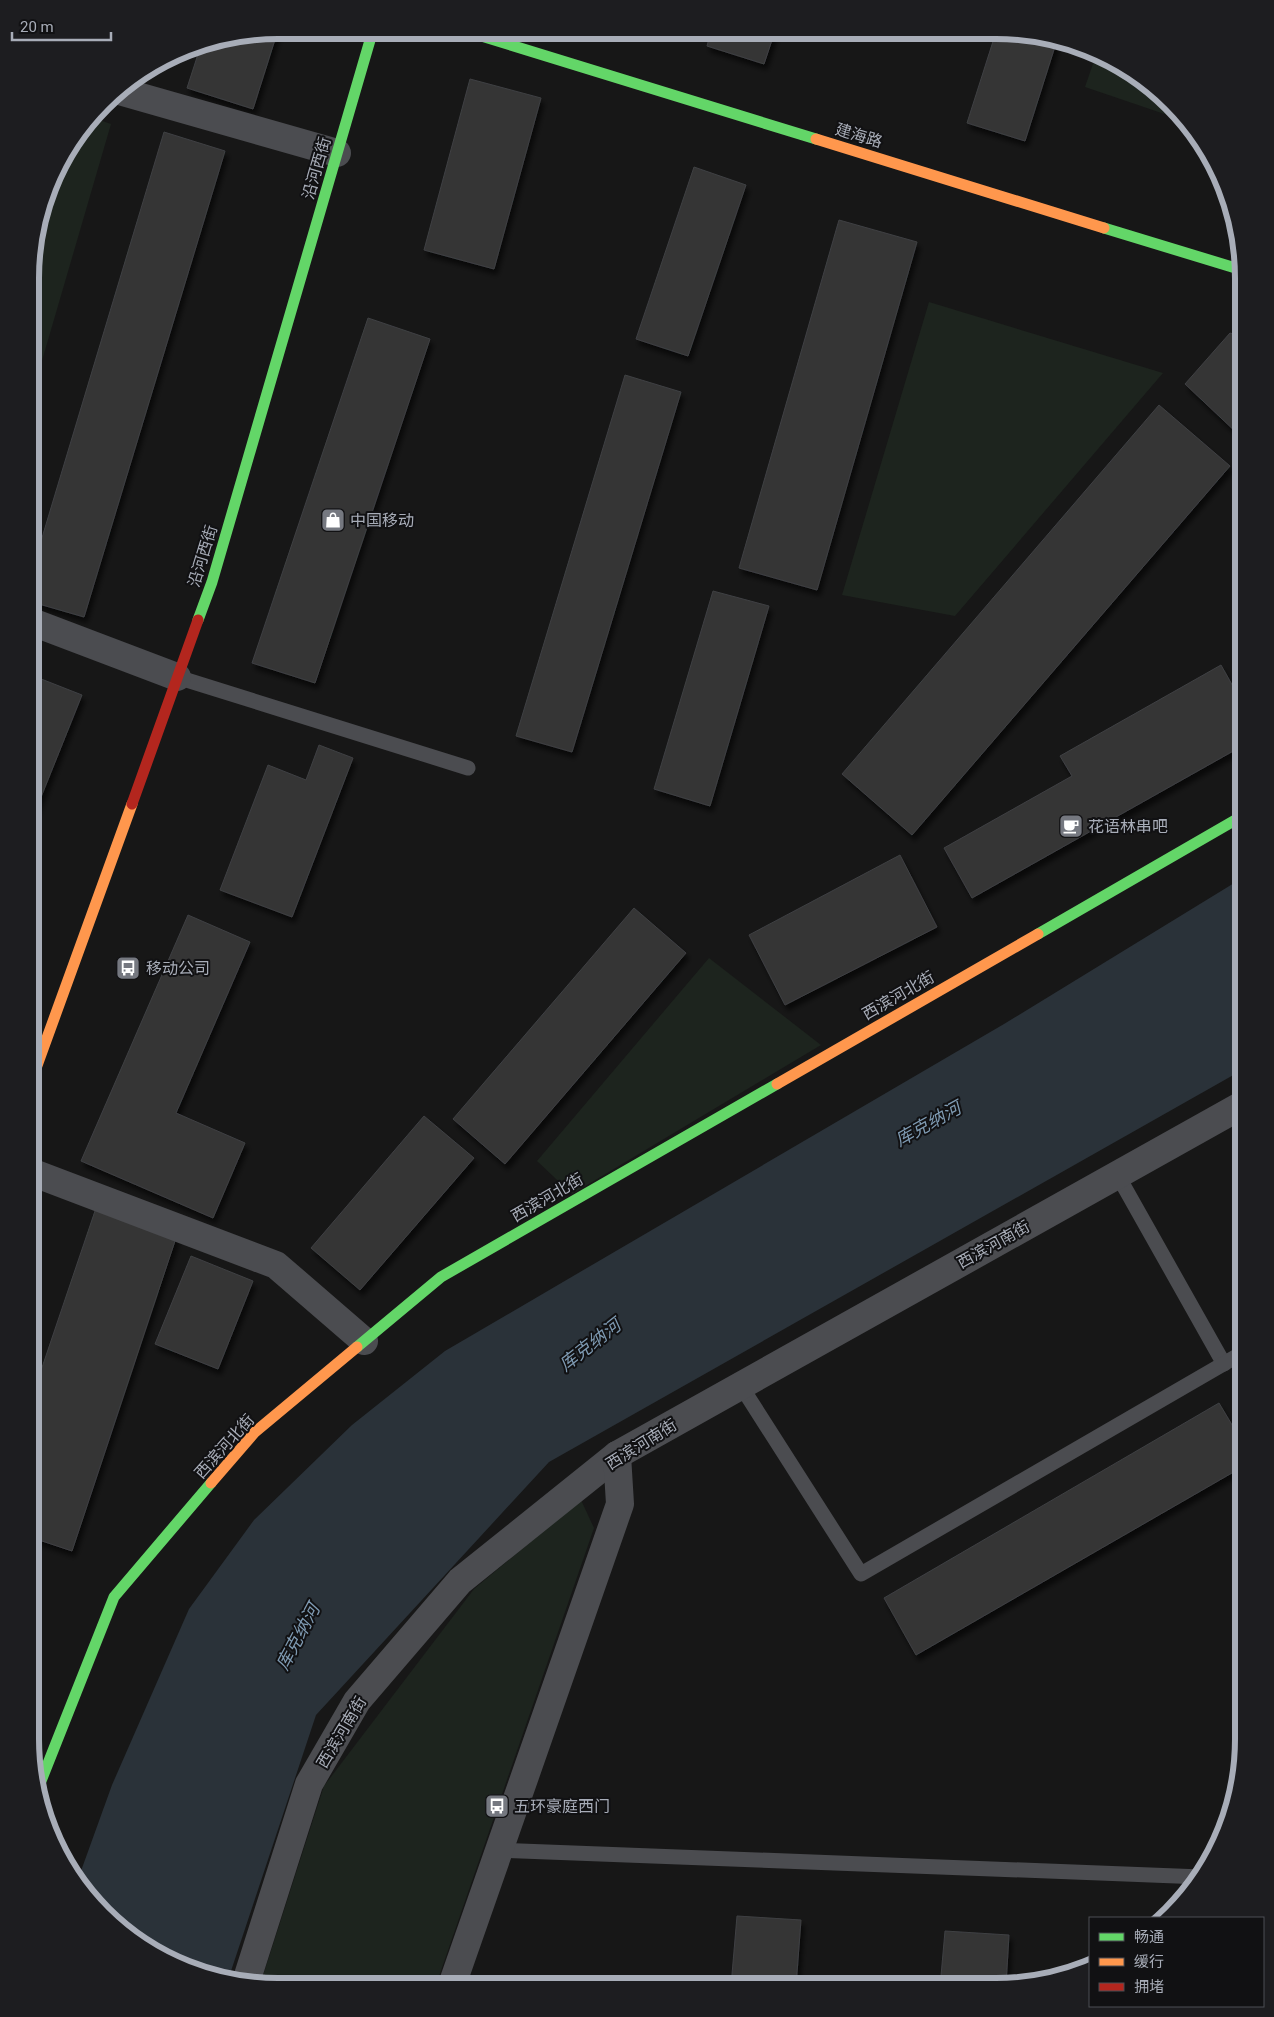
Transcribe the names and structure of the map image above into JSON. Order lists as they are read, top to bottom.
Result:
{
  "streets": {
    "street": [
      "建海路",
      "沿河西街",
      "西滨河北街",
      "西滨河南街"
    ]
  },
  "water": ["库克纳河"],
  "places": {
    "shop": ["中国移动"],
    "cafe": ["花语林串吧"],
    "bus stop": ["移动公司", "五环豪庭西门"]
  },
  "legend": ["畅通", "缓行", "拥堵"],
  "scale_bar": "20 m"
}
